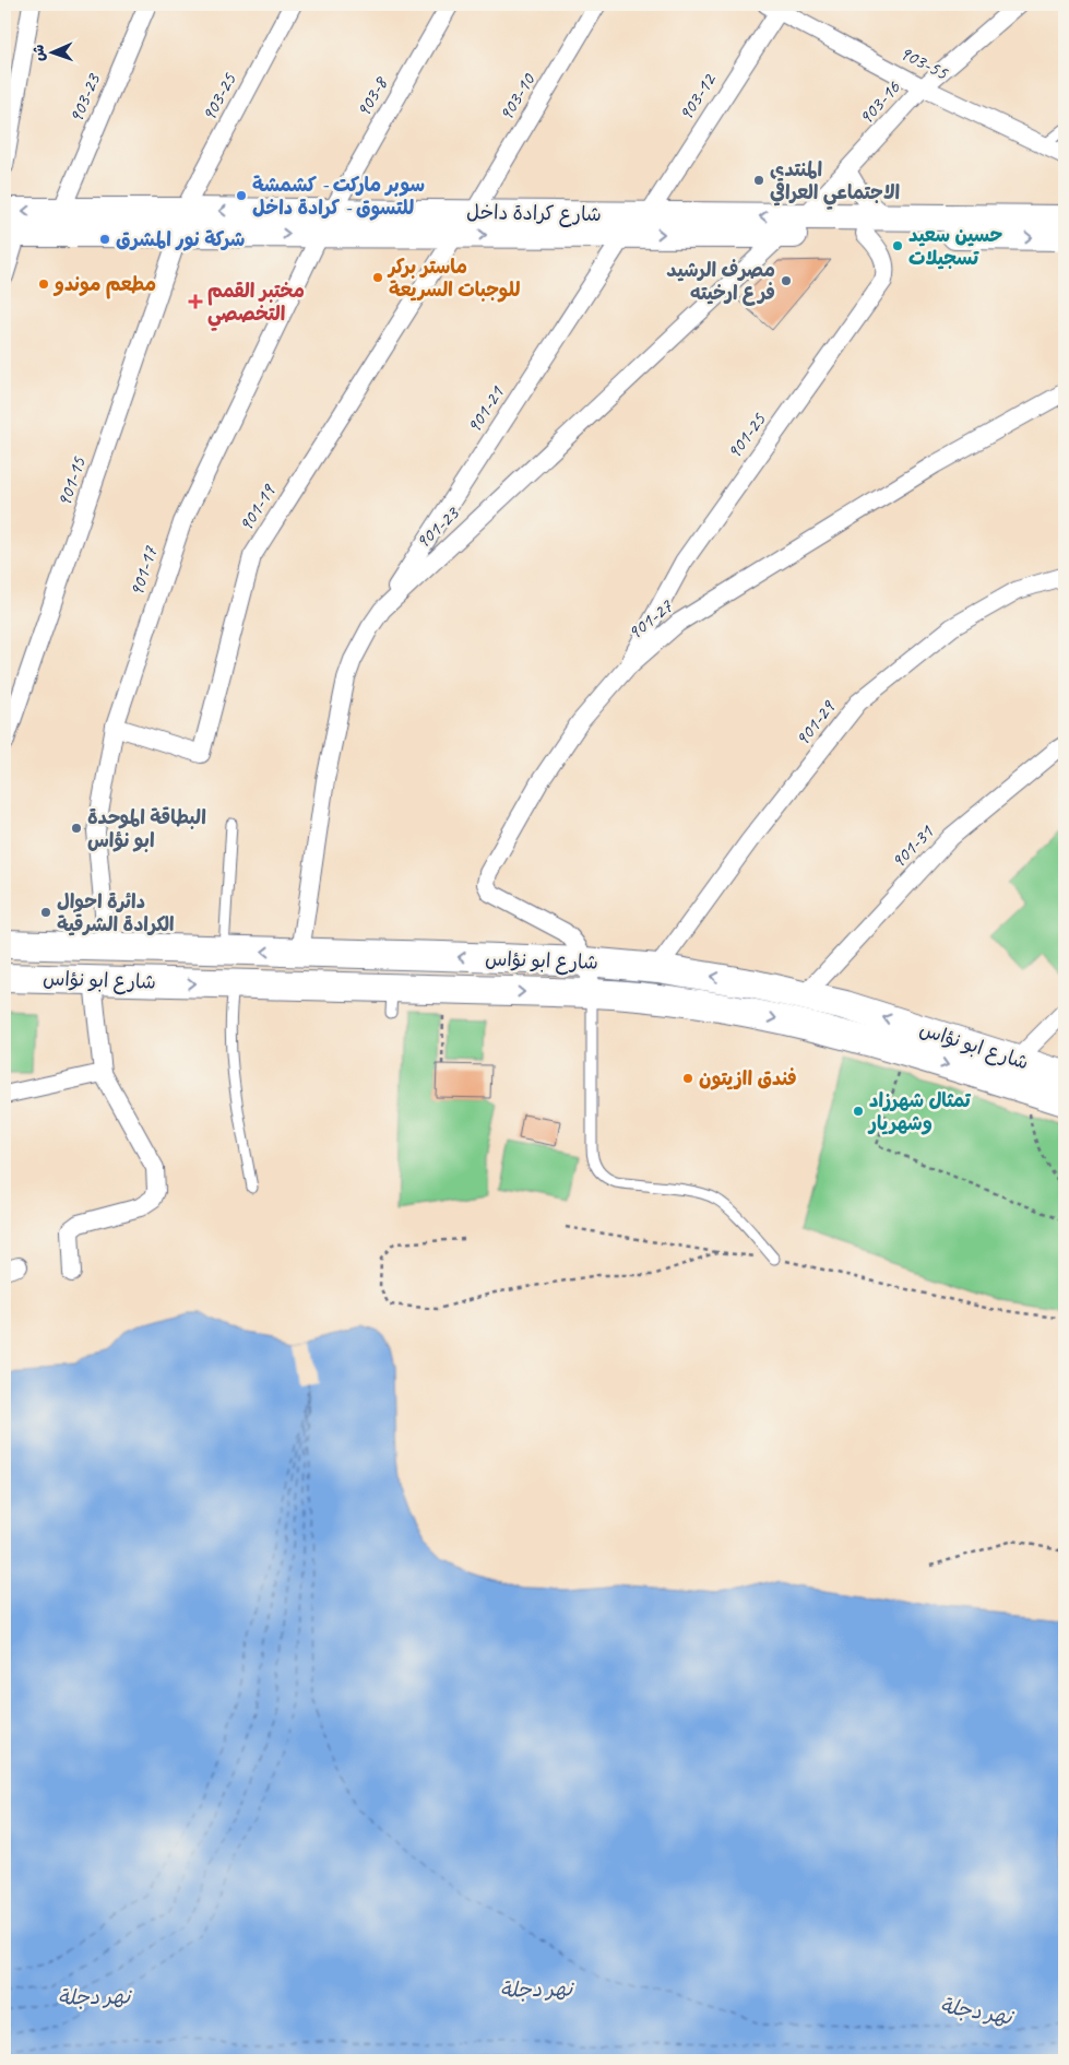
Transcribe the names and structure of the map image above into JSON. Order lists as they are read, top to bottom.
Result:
{
  "streets": {
    "main road": ["شارع كرادة داخل", "شارع ابو نؤاس"],
    "street": [
      "903-55",
      "903-25",
      "903-8",
      "903-10",
      "903-12",
      "903-23",
      "903-16",
      "901-21",
      "901-25",
      "901-15",
      "901-19",
      "901-23",
      "901-17",
      "901-27",
      "901-29",
      "901-31"
    ]
  },
  "crossings": [
    ["903-55", "903-12"],
    ["903-55", "903-16"],
    ["903-25", "شارع كرادة داخل"],
    ["903-25", "901-15"],
    ["903-8", "شارع كرادة داخل"],
    ["903-8", "901-17"],
    ["903-10", "شارع كرادة داخل"],
    ["903-12", "شارع كرادة داخل"],
    ["903-23", "شارع كرادة داخل"],
    ["903-16", "شارع كرادة داخل"],
    ["شارع كرادة داخل", "901-21"],
    ["شارع كرادة داخل", "901-25"],
    ["شارع كرادة داخل", "901-15"],
    ["شارع كرادة داخل", "901-19"],
    ["شارع كرادة داخل", "901-23"],
    ["شارع كرادة داخل", "901-17"],
    ["901-21", "901-23"],
    ["901-25", "901-27"],
    ["901-19", "901-17"],
    ["901-23", "شارع ابو نؤاس"],
    ["901-17", "شارع ابو نؤاس"],
    ["901-27", "شارع ابو نؤاس"],
    ["901-29", "شارع ابو نؤاس"],
    ["901-31", "شارع ابو نؤاس"]
  ],
  "water": ["نهر دجلة"],
  "places": {
    "other": [
      "المنتدى الاجتماعي العراقي",
      "سوبر ماركت - كشمشة للتسوق - كرادة داخل",
      "شركة نور المشرق",
      "حسين سعيد تسجيلات",
      "ماستر بركر للوجبات السريعة",
      "مصرف الرشيد فرع ارخيته",
      "مطعم موندو",
      "البطاقة الموحدة ابو نؤاس",
      "دائرة احوال الكرادة الشرقية",
      "فندق اازيتون",
      "تمثال شهرزاد وشهريار"
    ],
    "health": ["مختبر القمم التخصصي"]
  },
  "north": "left"
}
